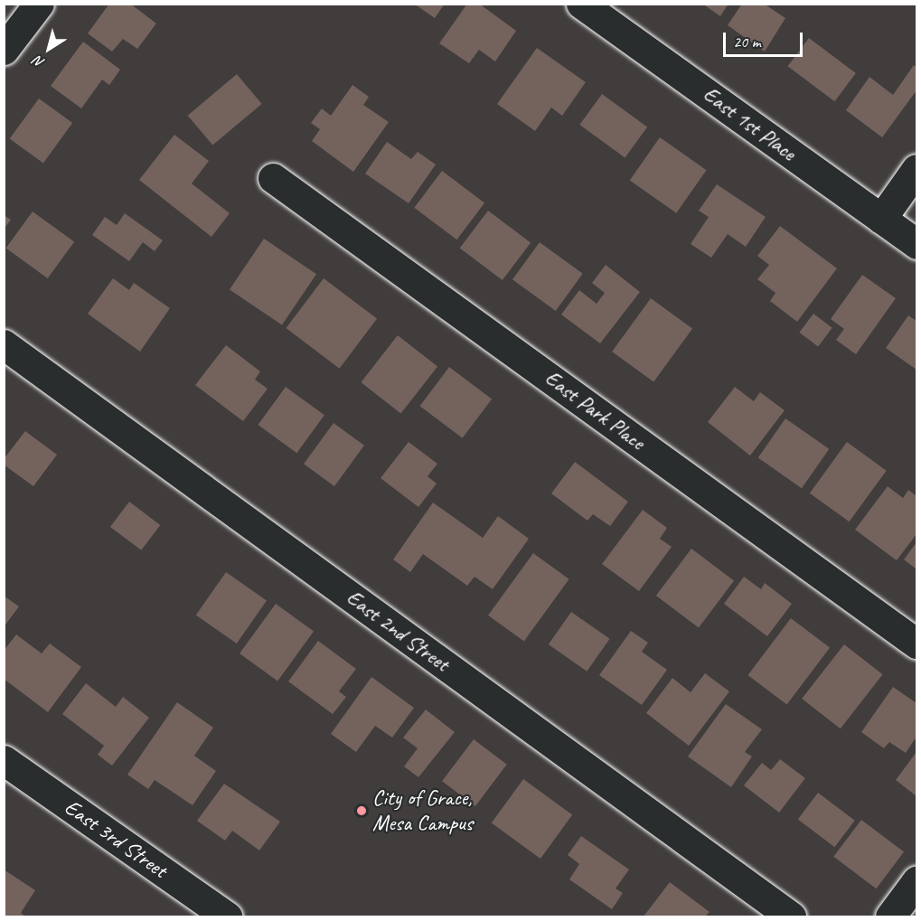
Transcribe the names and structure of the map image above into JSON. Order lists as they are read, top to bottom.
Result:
{
  "streets": {
    "street": [
      "East 1st Place",
      "East Park Place",
      "East 2nd Street",
      "East 3rd Street"
    ]
  },
  "places": ["City of Grace, Mesa Campus"],
  "scale_bar": "20 m",
  "north": "bottom left"
}
